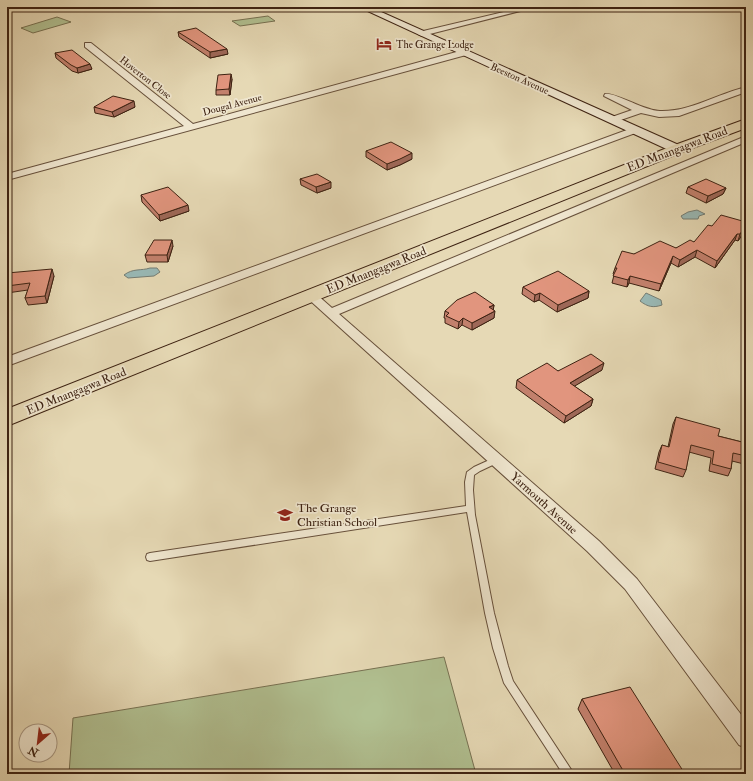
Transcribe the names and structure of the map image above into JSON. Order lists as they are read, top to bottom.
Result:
{
  "streets": {
    "highway": ["ED Mnangagwa Road"],
    "street": [
      "Hoverton Close",
      "Beeston Avenue",
      "Dougal Avenue",
      "Yarmouth Avenue"
    ]
  },
  "crossings": [
    ["Hoverton Close", "Dougal Avenue"],
    ["Beeston Avenue", "Dougal Avenue"],
    ["Beeston Avenue", "ED Mnangagwa Road"],
    ["ED Mnangagwa Road", "Yarmouth Avenue"]
  ],
  "places": {
    "hotel": ["The Grange Lodge"],
    "school or university": ["The Grange Christian School"]
  },
  "north": "bottom left"
}
